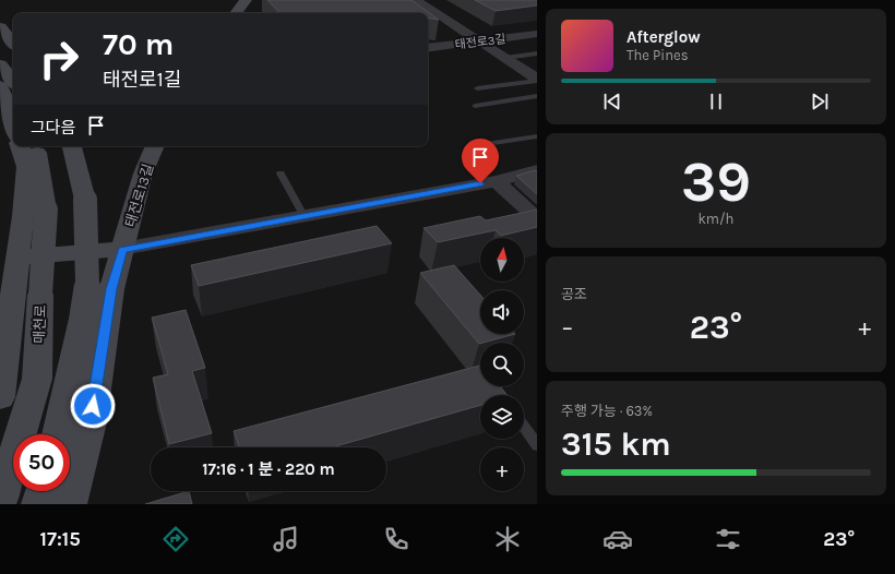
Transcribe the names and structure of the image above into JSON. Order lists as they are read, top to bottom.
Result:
{
  "streets": {
    "main road": ["태전로13길", "매천로"],
    "street": ["태전로3길"]
  },
  "north": "top",
  "page": {
    "turn": ["70 m", "태전로1길"],
    "song": ["Afterglow", "The Pines"],
    "then": "그다음",
    "tile": [
      ["39", "km/h"],
      "공조",
      ["주행 가능 · 63%", "315 km"]
    ],
    "map_buttons": "+",
    "heat": ["−", "23°", "+"],
    "limit": "50",
    "trip": "17:16 · 1 분 · 220 m",
    "tabs": ["17:15", "23°"]
  }
}
